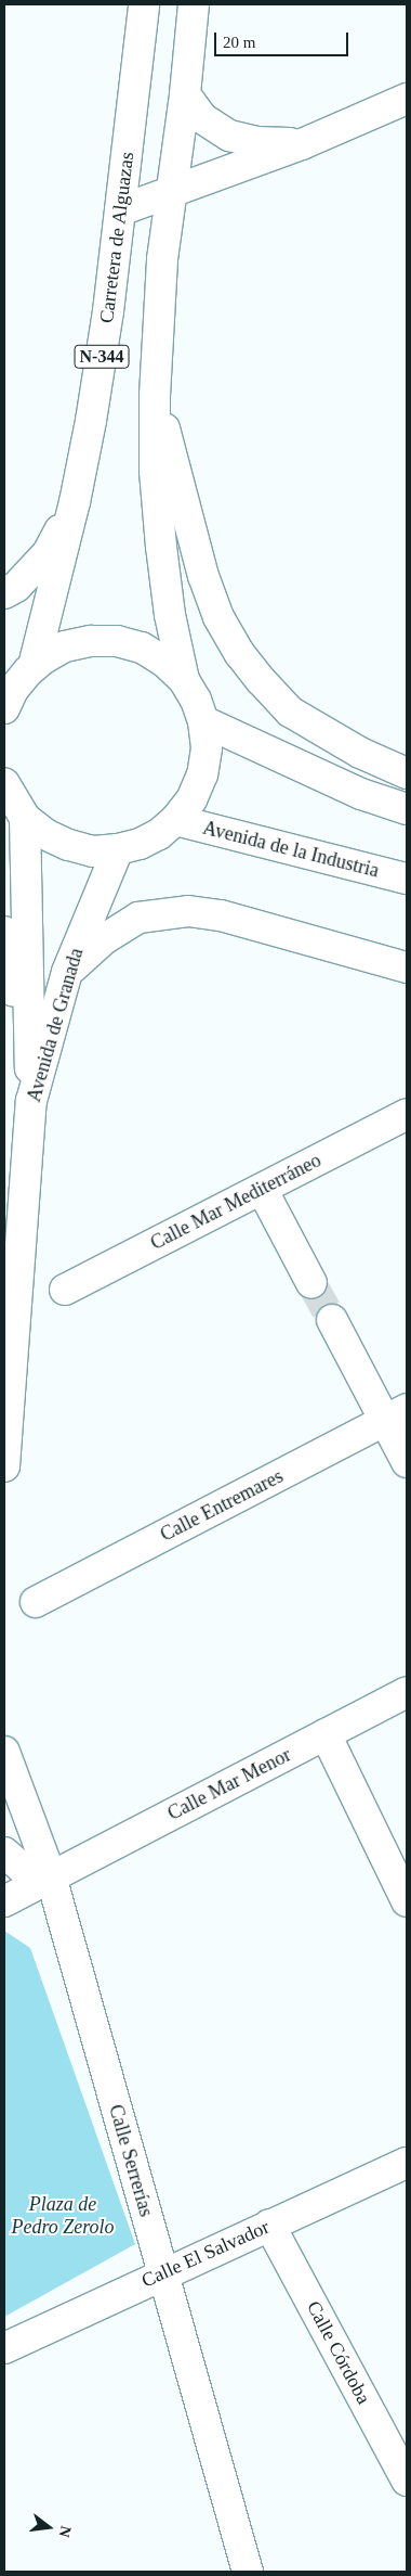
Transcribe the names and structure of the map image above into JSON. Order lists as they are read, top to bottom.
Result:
{
  "streets": {
    "main road": [
      "Carretera de Alguazas",
      "N-344",
      "Avenida de la Industria",
      "Avenida de Granada",
      "Calle Mar Mediterráneo",
      "Calle Entremares",
      "Calle Mar Menor",
      "Calle Serrerías",
      "Calle El Salvador",
      "Calle Córdoba"
    ]
  },
  "crossings": [
    ["Carretera de Alguazas", "N-344"],
    ["Calle Mar Menor", "Calle Serrerías"],
    ["Calle Serrerías", "Calle El Salvador"],
    ["Calle El Salvador", "Calle Córdoba"]
  ],
  "parks": ["Plaza de Pedro Zerolo"],
  "scale_bar": "20 m",
  "north": "right"
}
